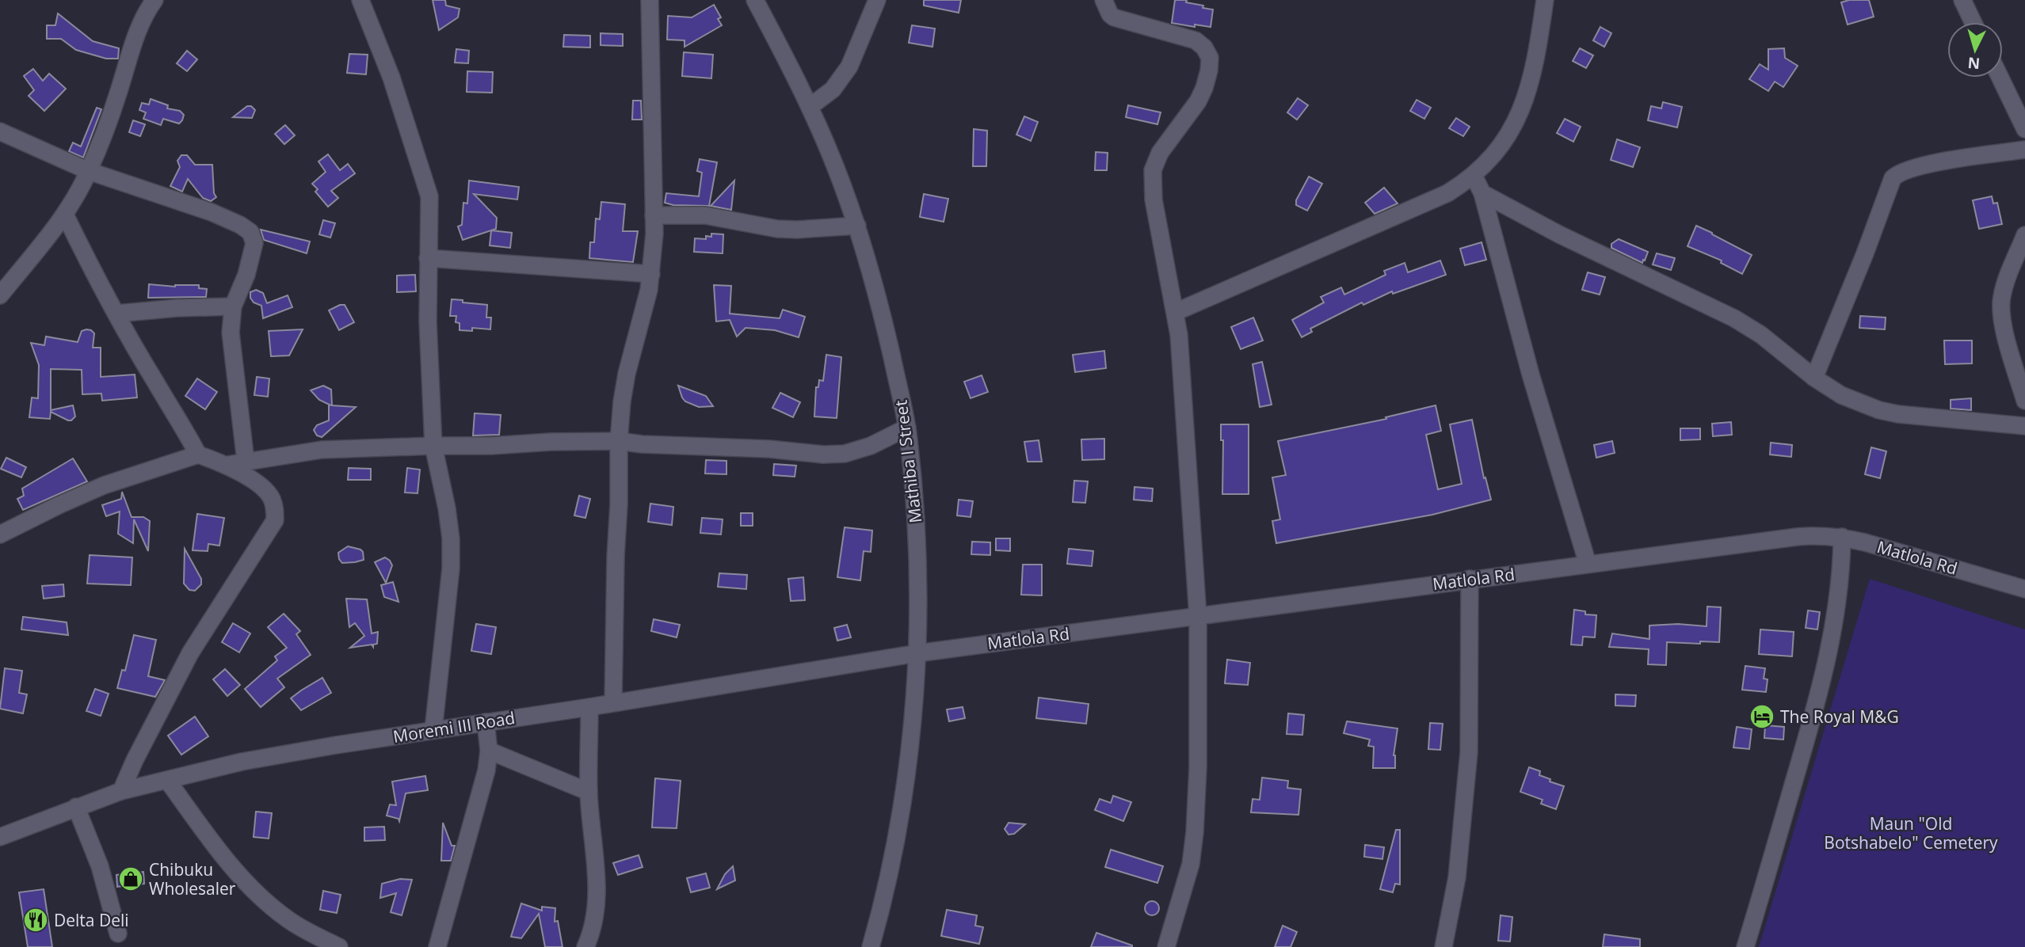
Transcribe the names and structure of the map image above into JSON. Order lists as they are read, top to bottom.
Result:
{
  "streets": {
    "street": ["Mathiba I Street", "Matlola Rd", "Moremi III Road"]
  },
  "crossings": [
    ["Mathiba I Street", "Matlola Rd"],
    ["Mathiba I Street", "Moremi III Road"],
    ["Matlola Rd", "Moremi III Road"]
  ],
  "parks": ["Maun \"Old Botshabelo\" Cemetery"],
  "places": {
    "hotel": ["The Royal M&G"],
    "shop": ["Chibuku Wholesaler"],
    "restaurant": ["Delta Deli"]
  },
  "north": "bottom"
}
